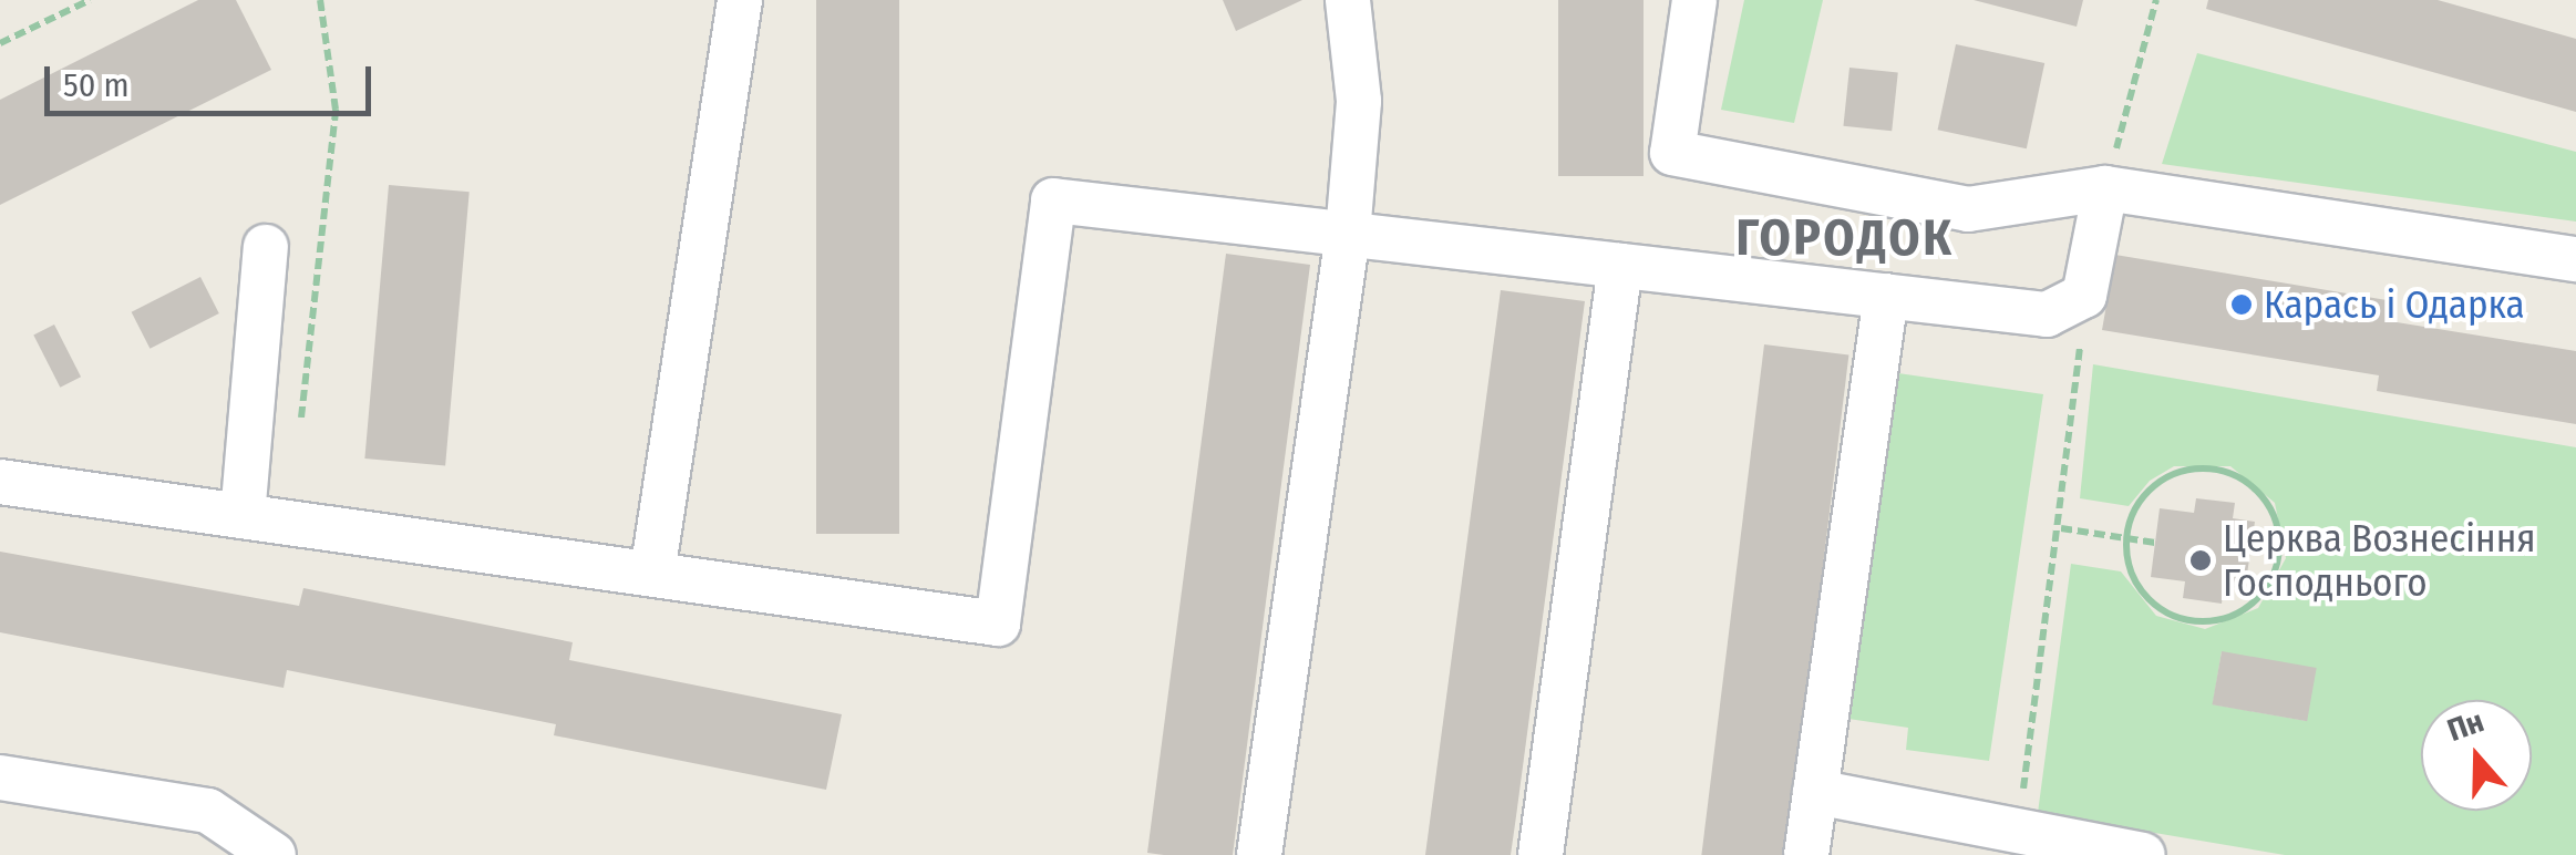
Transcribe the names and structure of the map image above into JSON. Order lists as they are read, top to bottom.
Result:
{
  "districts": ["ГОРОДОК"],
  "places": ["Карась і Одарка", "Церква Вознесіння Господнього"],
  "scale_bar": "50 m",
  "north": "top"
}
